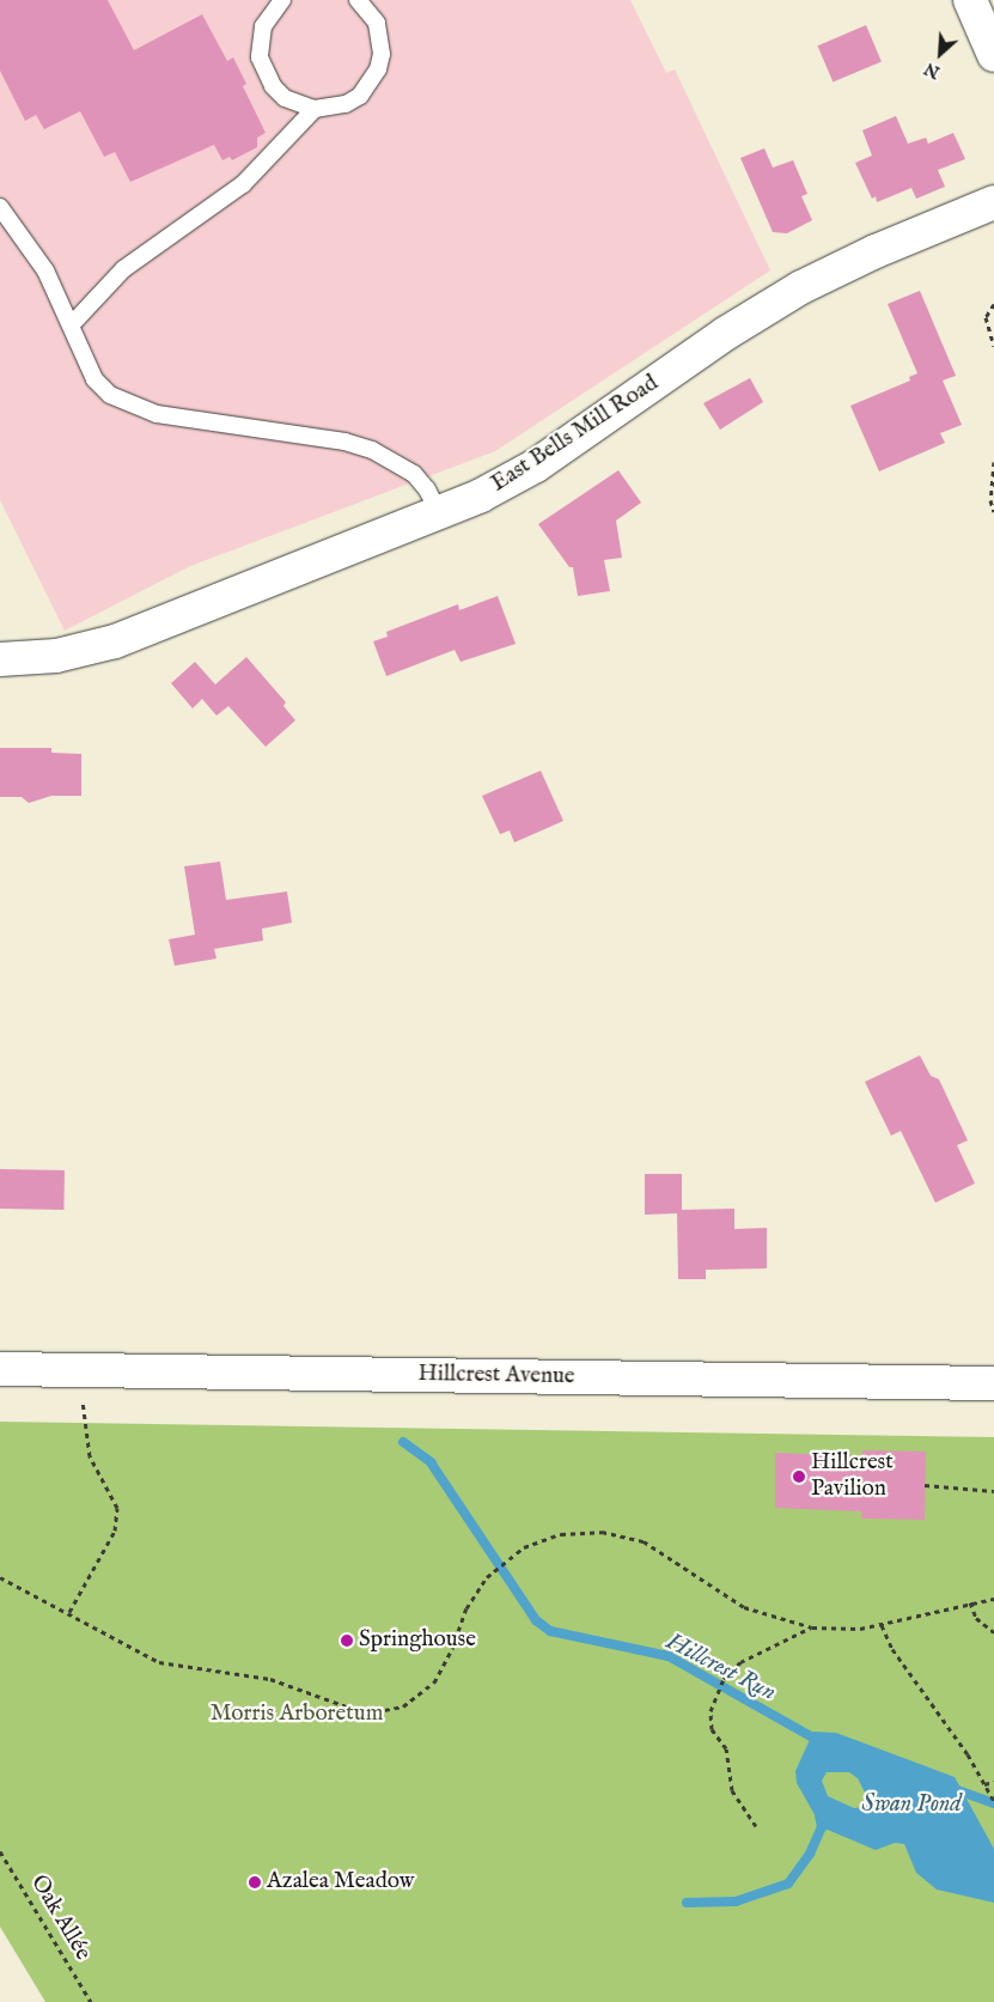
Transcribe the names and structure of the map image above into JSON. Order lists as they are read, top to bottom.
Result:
{
  "streets": {
    "street": ["East Bells Mill Road", "Hillcrest Avenue"],
    "path": ["Oak Allée"]
  },
  "water": ["Hillcrest Run", "Swan Pond"],
  "parks": ["Morris Arboretum"],
  "places": ["Hillcrest Pavilion", "Springhouse", "Azalea Meadow"],
  "north": "bottom left"
}
